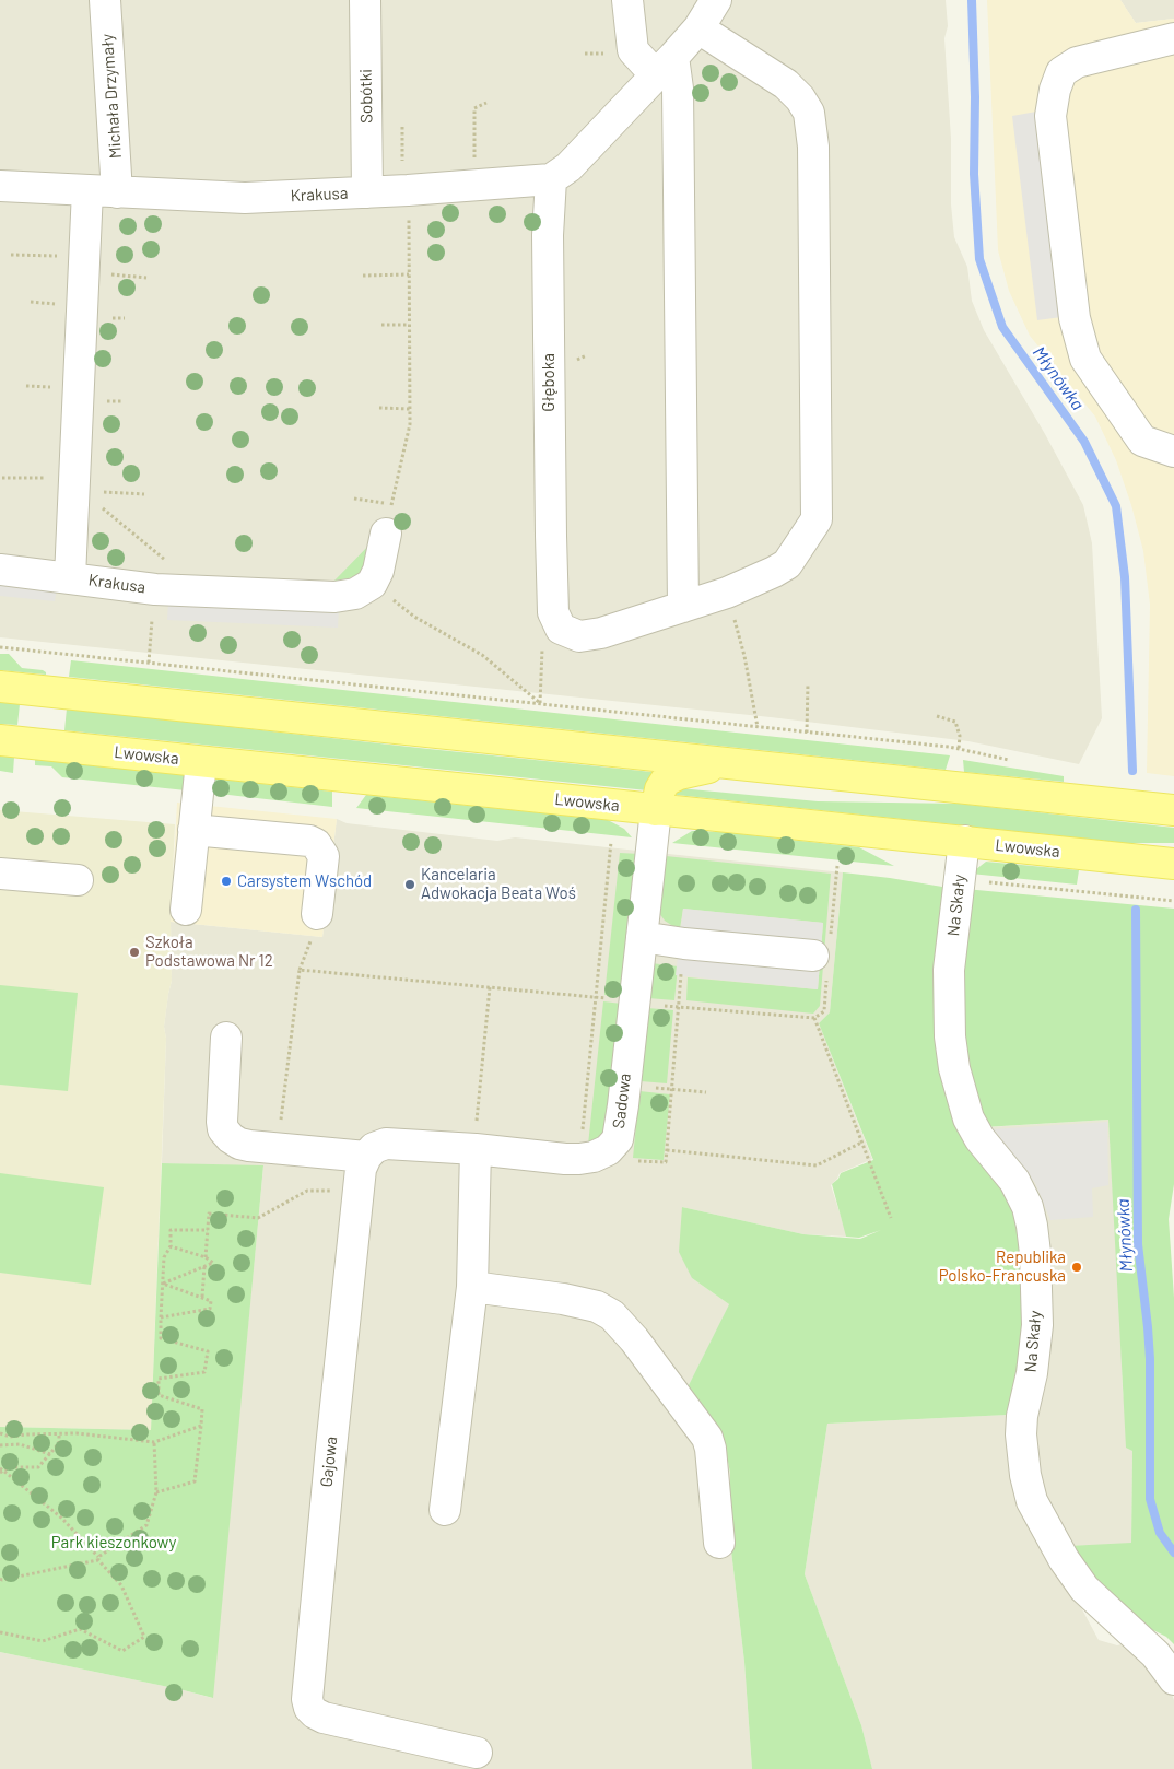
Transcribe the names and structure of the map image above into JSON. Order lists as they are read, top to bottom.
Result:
{
  "streets": {
    "main road": ["Lwowska"],
    "street": [
      "Michała Drzymały",
      "Sobótki",
      "Krakusa",
      "Głęboka",
      "Na Skały",
      "Sadowa",
      "Gajowa"
    ]
  },
  "crossings": [
    ["Michała Drzymały", "Krakusa"],
    ["Sobótki", "Krakusa"],
    ["Krakusa", "Głęboka"],
    ["Lwowska", "Na Skały"],
    ["Lwowska", "Sadowa"]
  ],
  "water": ["Młynówka"],
  "parks": ["Park kieszonkowy"],
  "places": [
    "Carsystem Wschód",
    "Kancelaria Adwokacja Beata Woś",
    "Szkoła Podstawowa Nr 12",
    "Republika Polsko-Francuska"
  ]
}
